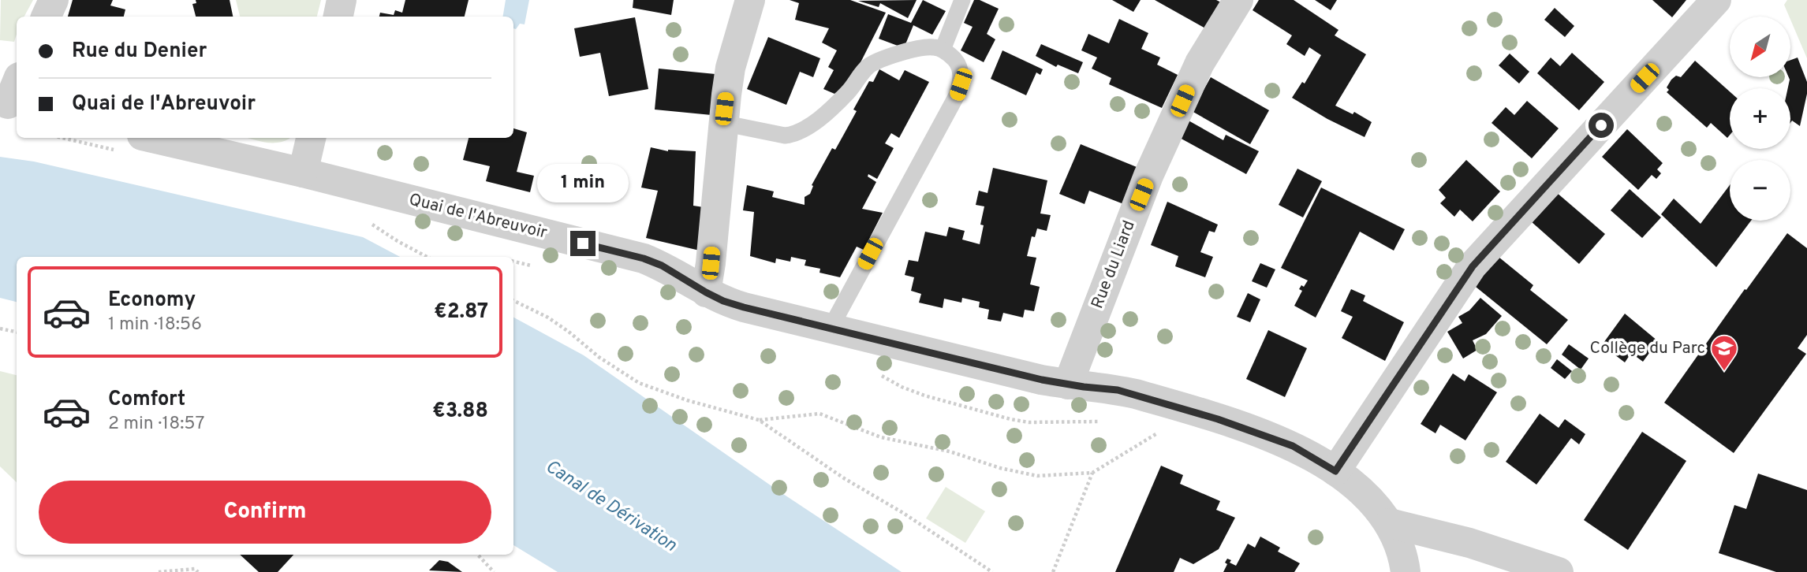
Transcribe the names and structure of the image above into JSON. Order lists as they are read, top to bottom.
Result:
{
  "streets": {
    "street": ["Quai de l'Abreuvoir", "Rue du Liard"]
  },
  "crossings": [
    ["Quai de l'Abreuvoir", "Rue du Liard"]
  ],
  "water": ["Canal de Dérivation"],
  "places": {
    "school or university": ["Collège du Parc"]
  },
  "north": "bottom left",
  "page": {
    "map_buttons": ["+", "−"],
    "banner": ["Rue du Denier", "Quai de l'Abreuvoir"],
    "bubble": "1 min",
    "list": [
      {
        "name": "Economy",
        "note": "1 min · 18:56",
        "value": "€2.87"
      },
      {
        "name": "Comfort",
        "note": "2 min · 18:57",
        "value": "€3.88"
      }
    ],
    "buttons": "Confirm"
  }
}
